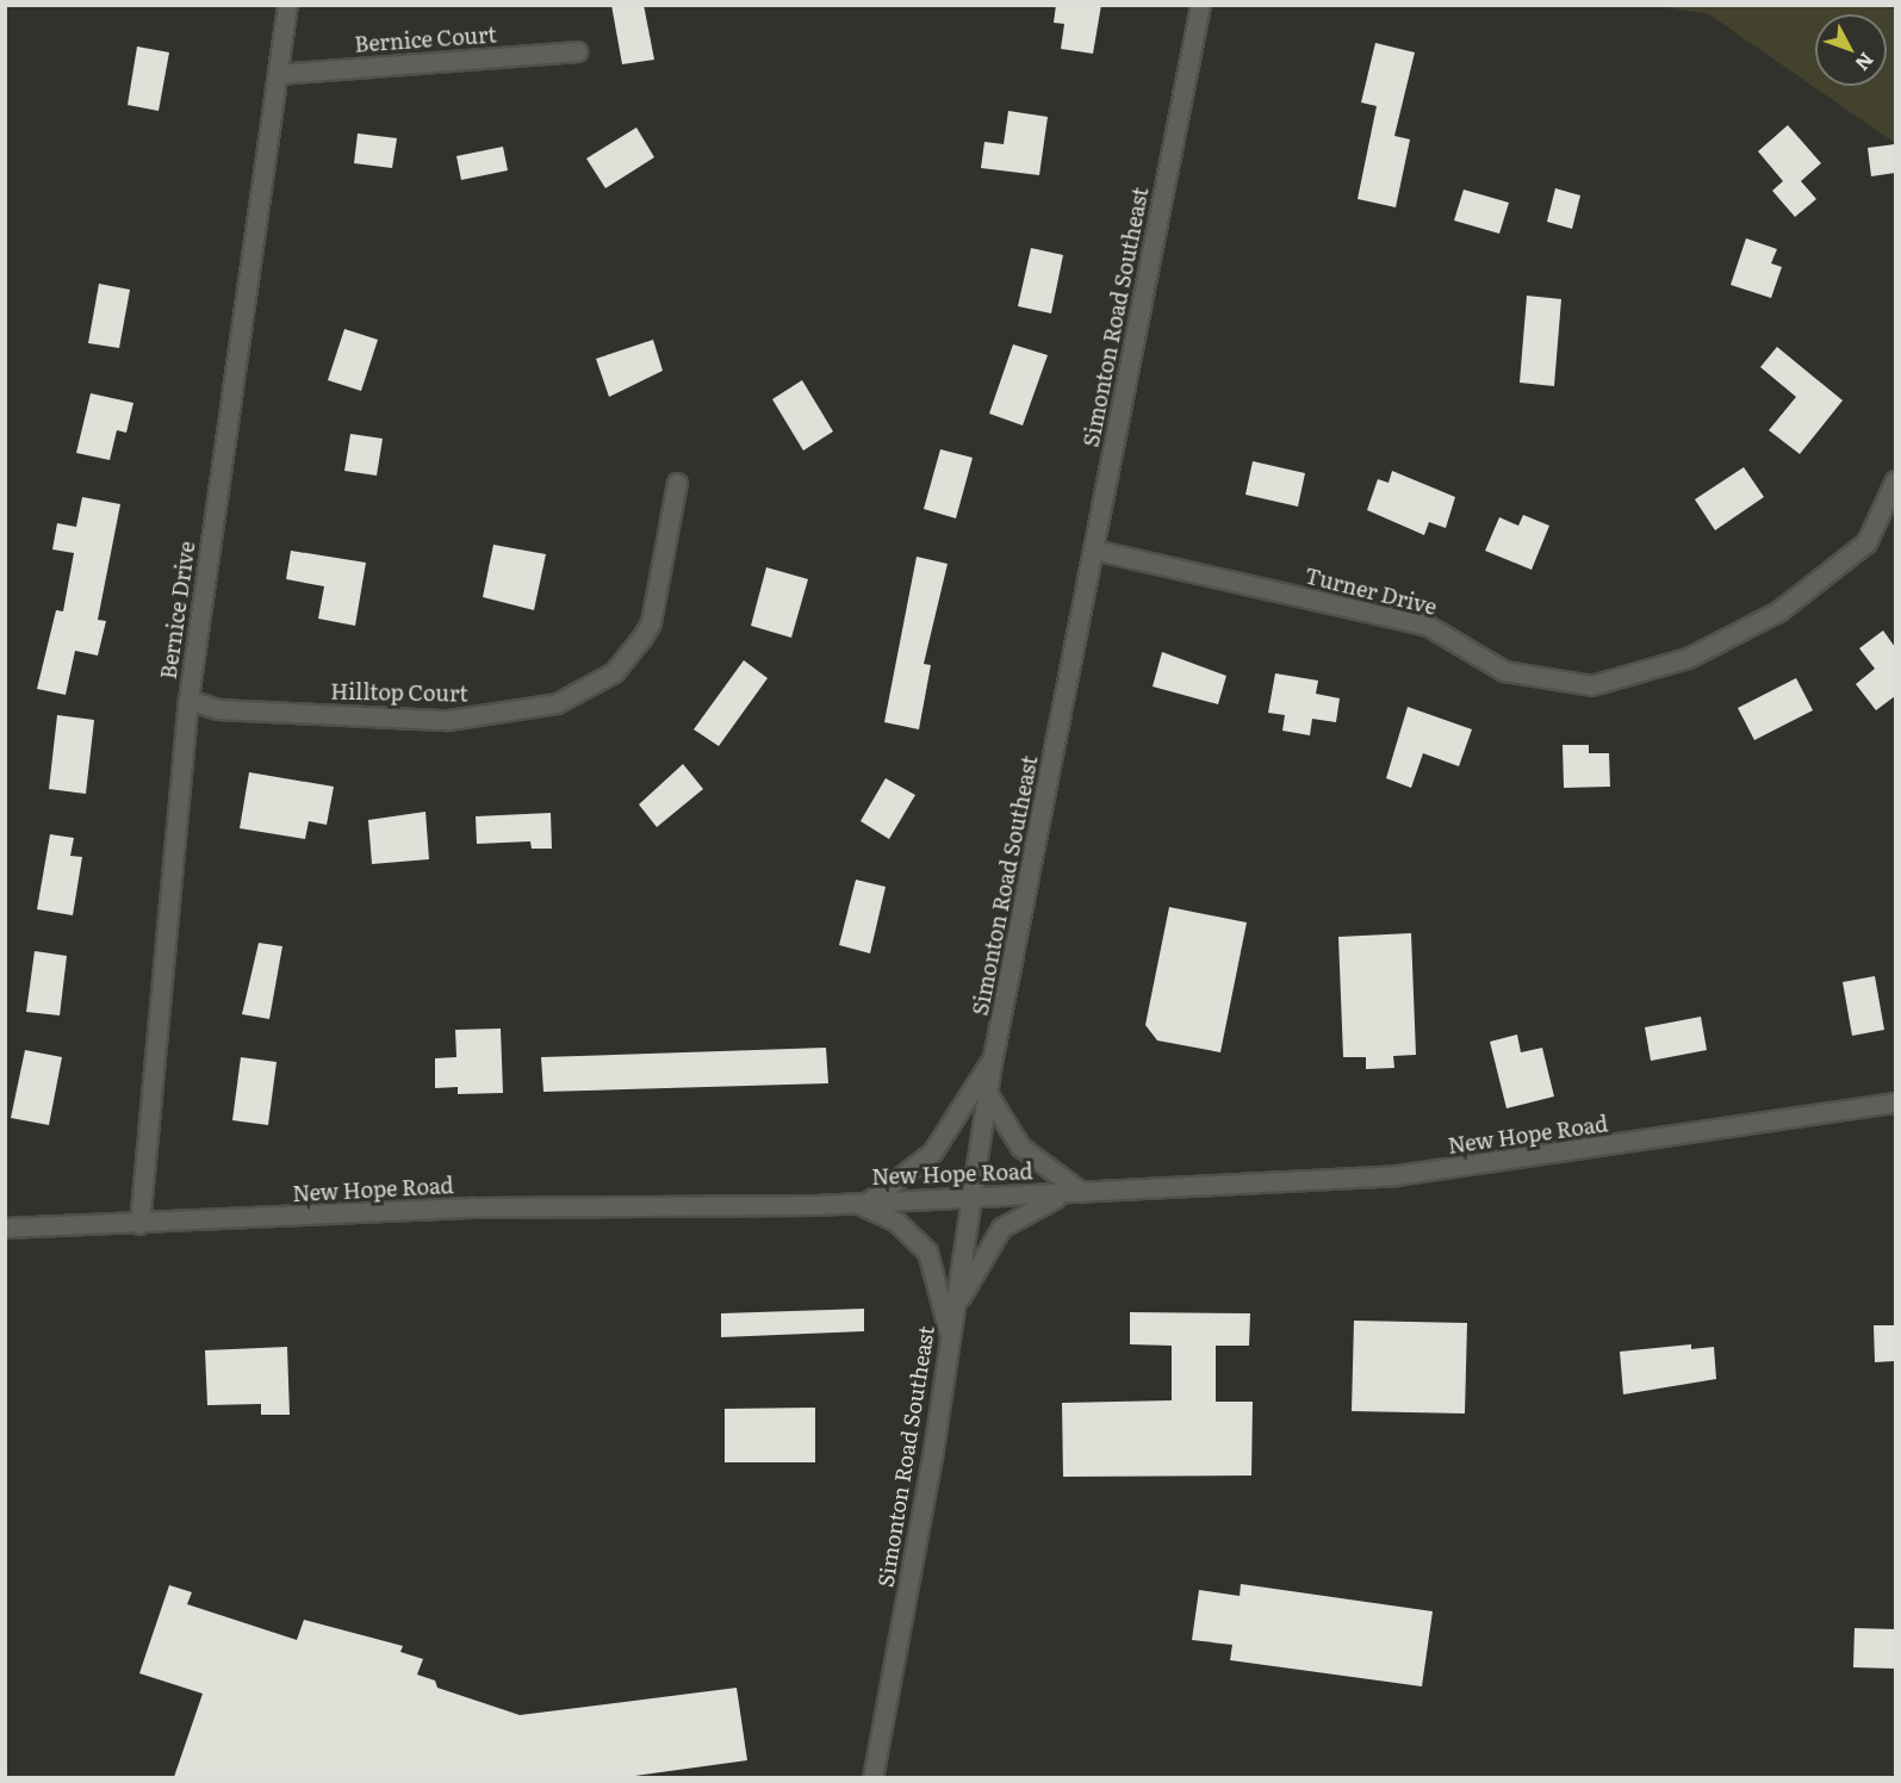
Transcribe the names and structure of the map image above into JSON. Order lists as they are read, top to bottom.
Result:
{
  "streets": {
    "street": [
      "Bernice Court",
      "Simonton Road Southeast",
      "Turner Drive",
      "Bernice Drive",
      "Hilltop Court",
      "New Hope Road"
    ]
  },
  "crossings": [
    ["Bernice Court", "Bernice Drive"],
    ["Simonton Road Southeast", "Turner Drive"],
    ["Simonton Road Southeast", "New Hope Road"],
    ["Bernice Drive", "Hilltop Court"],
    ["Bernice Drive", "New Hope Road"]
  ],
  "north": "bottom right"
}
